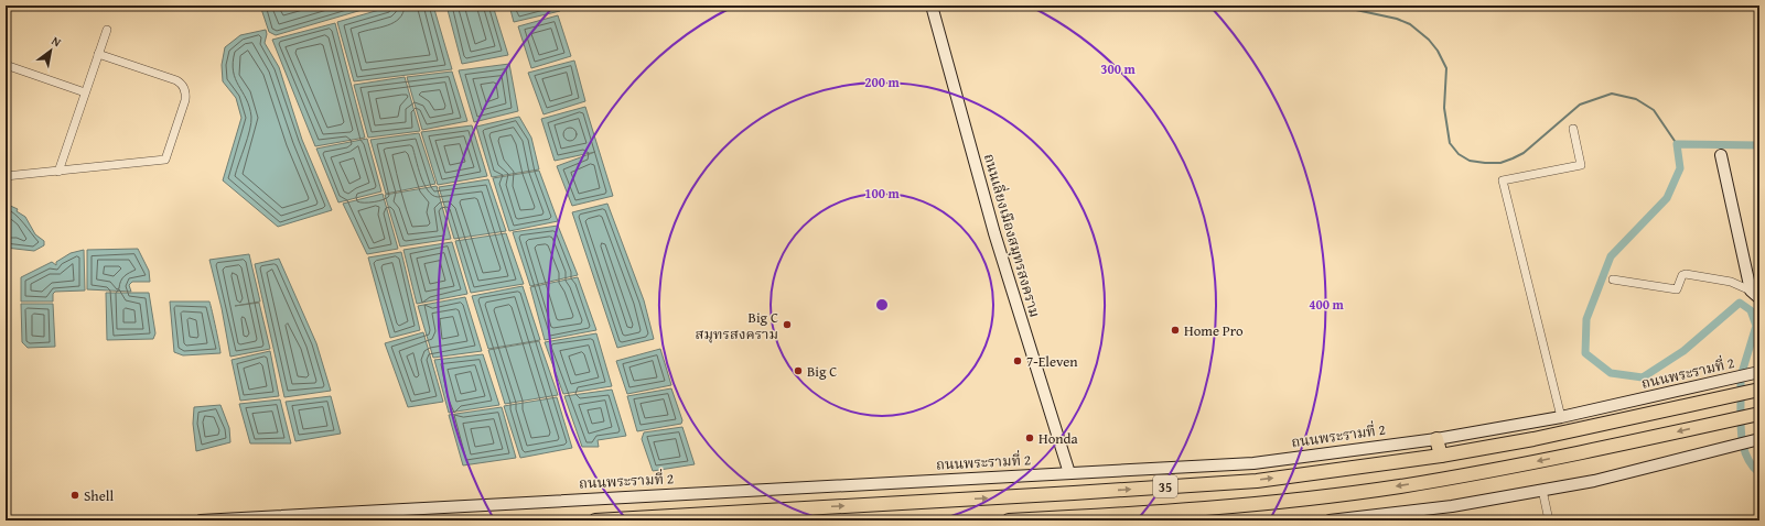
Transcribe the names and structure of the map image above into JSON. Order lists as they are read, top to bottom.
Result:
{
  "streets": {
    "highway": ["35"],
    "main road": ["ถนนเลี่ยงเมืองสมุทรสงคราม", "ถนนพระรามที่ 2"]
  },
  "crossings": [
    ["ถนนเลี่ยงเมืองสมุทรสงคราม", "ถนนพระรามที่ 2"]
  ],
  "places": [
    "Big C สมุทรสงคราม",
    "Home Pro",
    "7-Eleven",
    "Big C",
    "Honda",
    "Shell"
  ],
  "north": "top right",
  "rings": [
    "300 m",
    "200 m",
    "100 m",
    "400 m"
  ]
}
